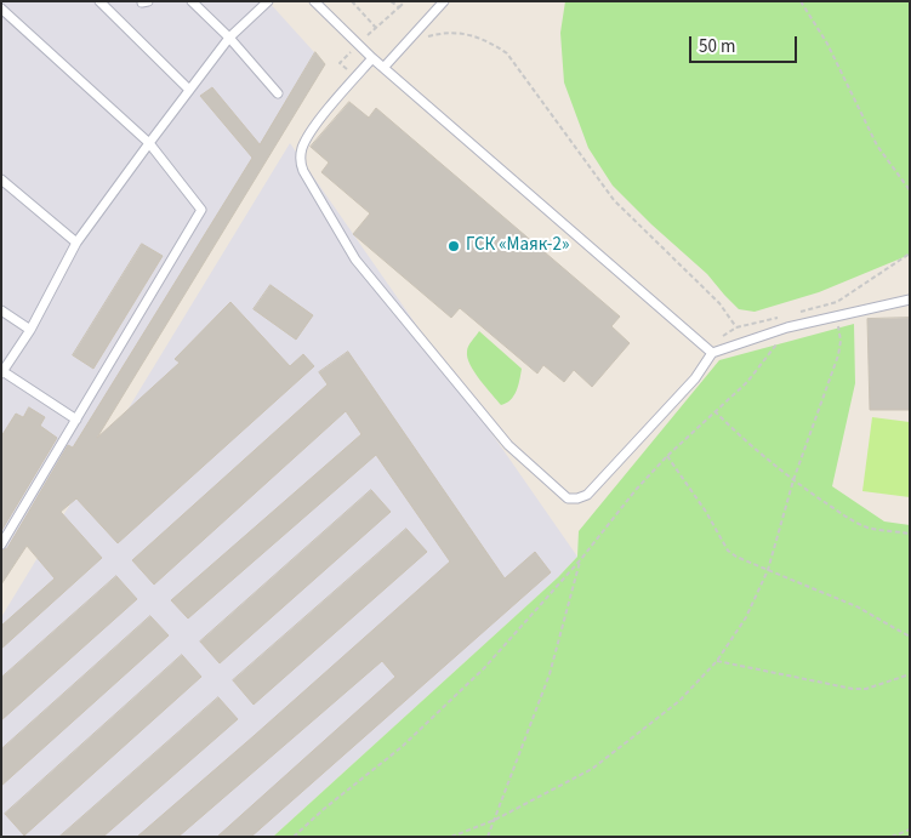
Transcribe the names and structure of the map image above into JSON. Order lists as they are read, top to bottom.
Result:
{
  "places": ["ГСК «Маяк-2»"],
  "scale_bar": "50 m"
}
